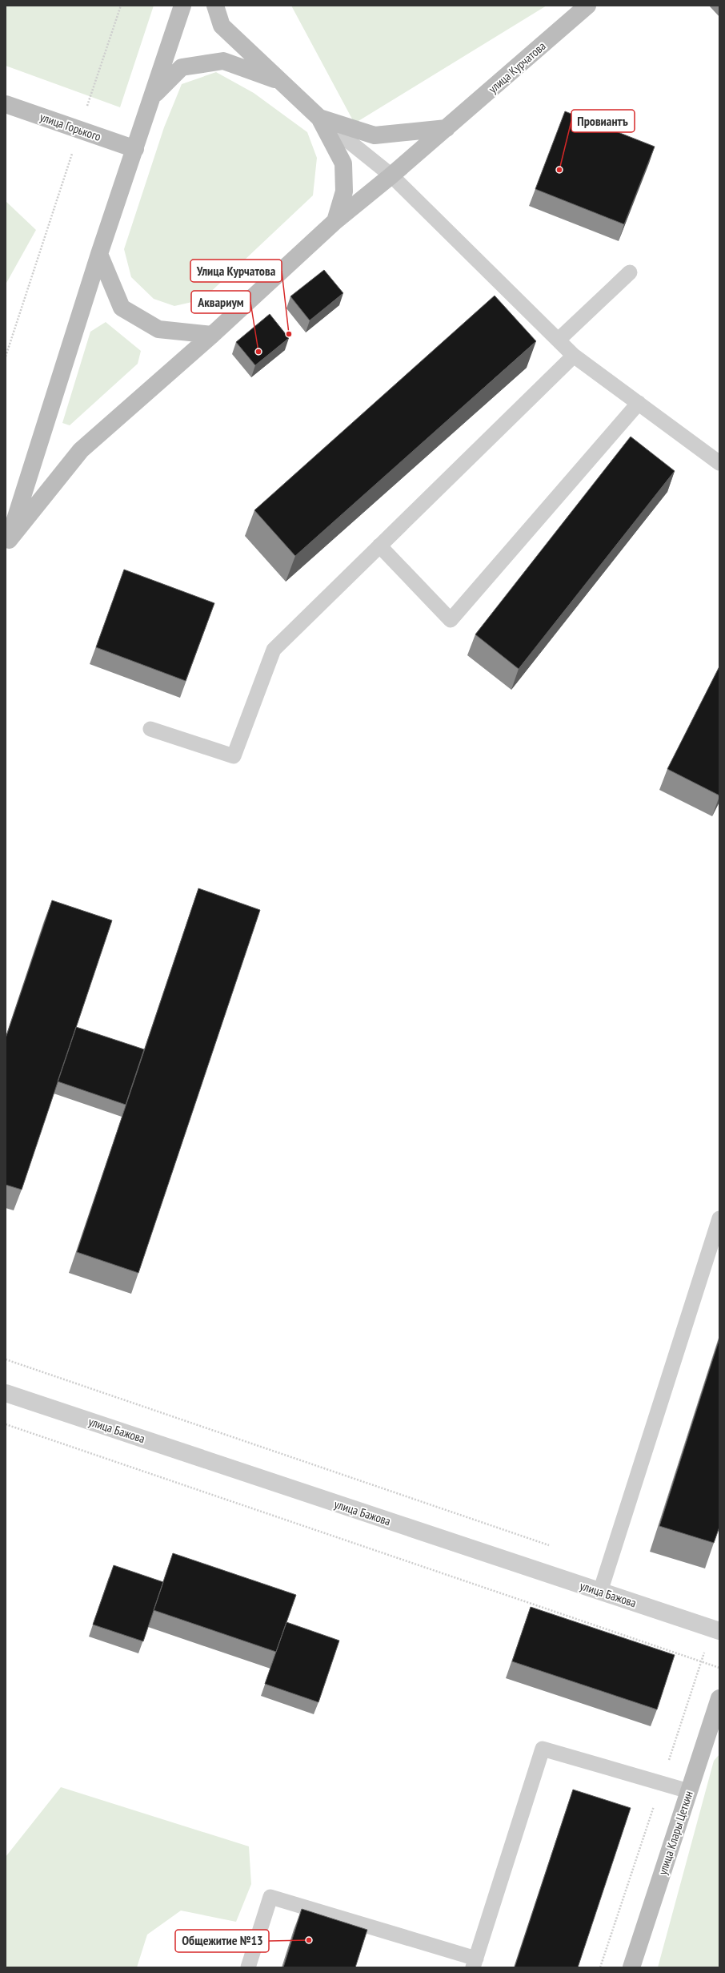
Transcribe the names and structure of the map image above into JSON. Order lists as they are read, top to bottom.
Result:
{
  "streets": {
    "main road": ["улица Курчатова", "улица Горького", "улица Клары Цеткин"],
    "street": ["улица Бажова"]
  },
  "places": [
    "Провиантъ",
    "Улица Курчатова",
    "Аквариум",
    "Общежитие №13"
  ]
}
